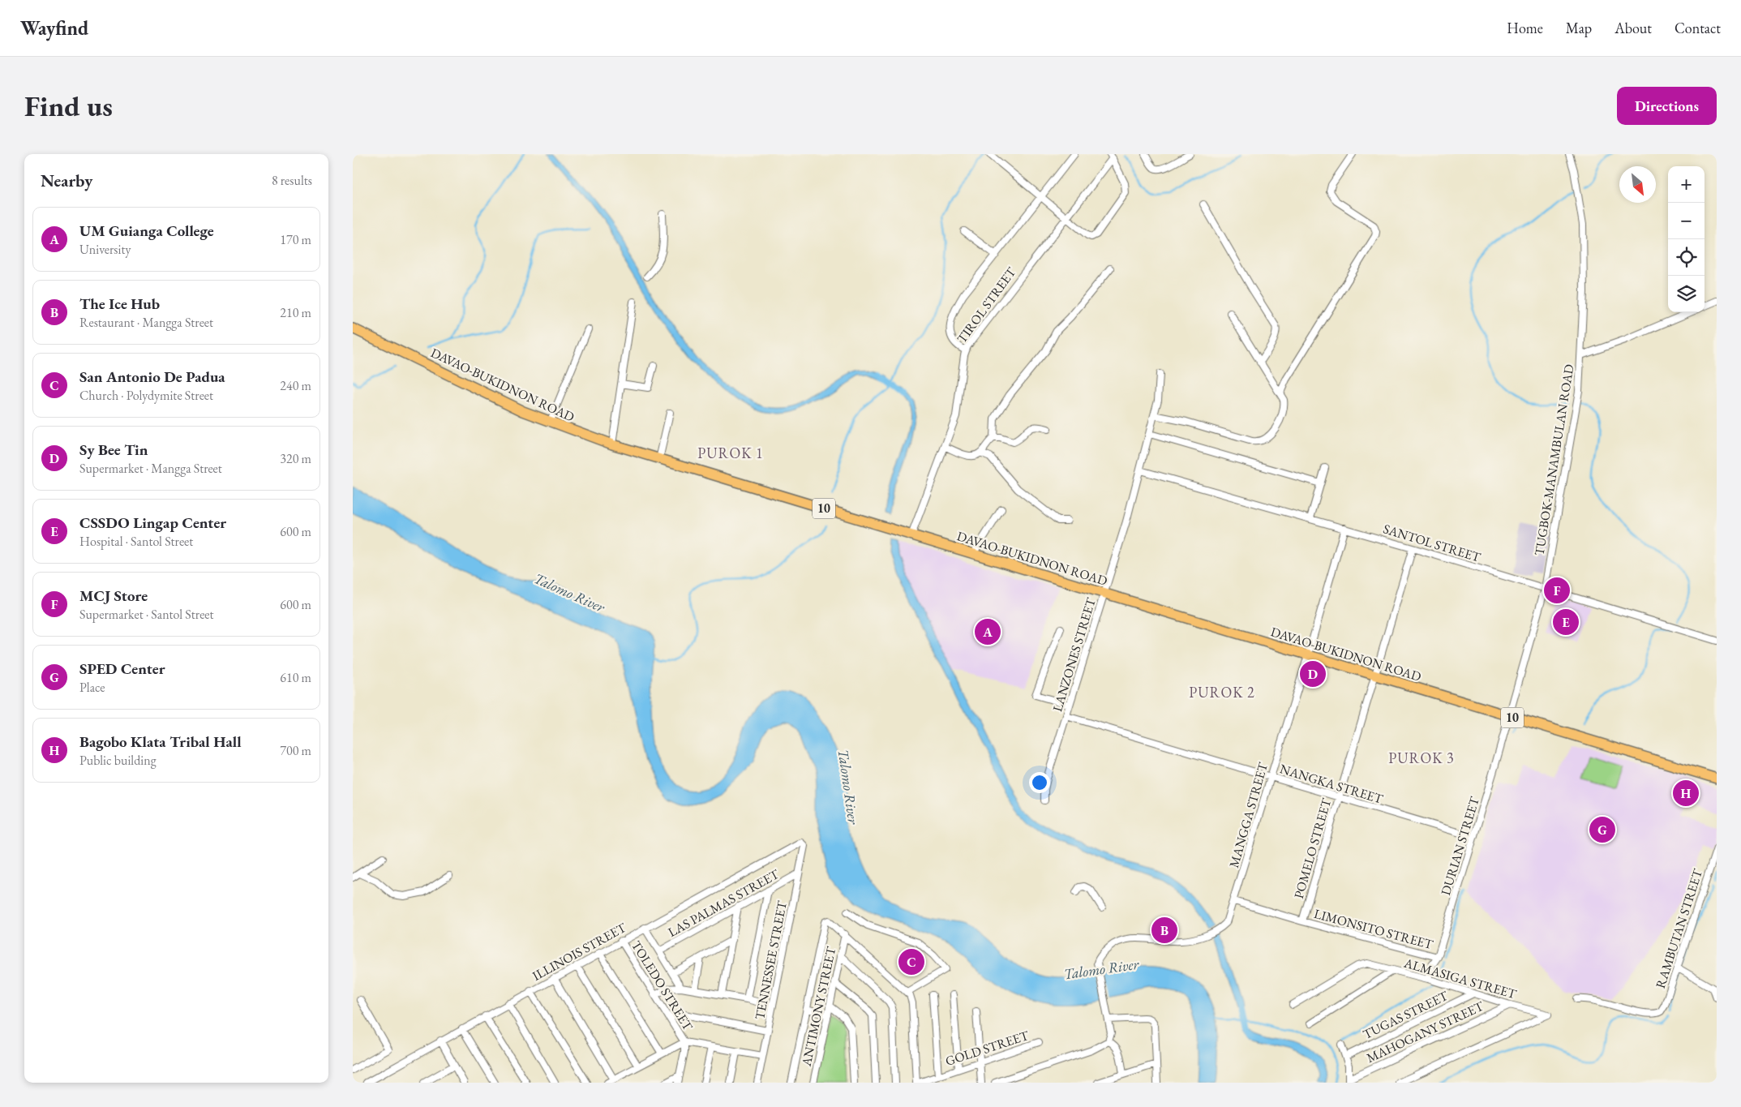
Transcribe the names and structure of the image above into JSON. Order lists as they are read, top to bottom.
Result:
{
  "streets": {
    "highway": ["DAVAO-BUKIDNON ROAD", "10"],
    "street": [
      "TIROL STREET",
      "TUGBOK-MANAMBULAN ROAD",
      "SANTOL STREET",
      "LANZONES STREET",
      "NANGKA STREET",
      "MANGGA STREET",
      "DURIAN STREET",
      "POMELO STREET",
      "LAS PALMAS STREET",
      "LIMONSITO STREET",
      "RAMBUTAN STREET",
      "ILLINOIS STREET",
      "TENNESSEE STREET",
      "ALMASIGA STREET",
      "TOLEDO STREET",
      "ANTIMONY STREET",
      "TUGAS STREET",
      "MAHOGANY STREET",
      "GOLD STREET"
    ]
  },
  "crossings": [
    ["TIROL STREET", "DAVAO-BUKIDNON ROAD"],
    ["DAVAO-BUKIDNON ROAD", "TUGBOK-MANAMBULAN ROAD"],
    ["DAVAO-BUKIDNON ROAD", "LANZONES STREET"],
    ["DAVAO-BUKIDNON ROAD", "MANGGA STREET"],
    ["DAVAO-BUKIDNON ROAD", "DURIAN STREET"],
    ["DAVAO-BUKIDNON ROAD", "POMELO STREET"],
    ["TUGBOK-MANAMBULAN ROAD", "SANTOL STREET"],
    ["TUGBOK-MANAMBULAN ROAD", "DURIAN STREET"],
    ["SANTOL STREET", "LANZONES STREET"],
    ["SANTOL STREET", "MANGGA STREET"],
    ["SANTOL STREET", "POMELO STREET"],
    ["LANZONES STREET", "NANGKA STREET"],
    ["NANGKA STREET", "MANGGA STREET"],
    ["NANGKA STREET", "DURIAN STREET"],
    ["NANGKA STREET", "POMELO STREET"],
    ["MANGGA STREET", "LIMONSITO STREET"],
    ["DURIAN STREET", "LIMONSITO STREET"],
    ["DURIAN STREET", "ALMASIGA STREET"],
    ["POMELO STREET", "LIMONSITO STREET"],
    ["LAS PALMAS STREET", "TENNESSEE STREET"],
    ["ILLINOIS STREET", "TENNESSEE STREET"],
    ["ILLINOIS STREET", "TOLEDO STREET"],
    ["ALMASIGA STREET", "TUGAS STREET"],
    ["ALMASIGA STREET", "MAHOGANY STREET"]
  ],
  "districts": ["PUROK 1", "PUROK 2", "PUROK 3"],
  "water": ["Talomo River"],
  "north": "bottom right",
  "page": {
    "header": "Wayfind",
    "nav": [
      "Home",
      "Map",
      "About",
      "Contact"
    ],
    "buttons": "Directions",
    "title": "Find us",
    "heading": ["Nearby", "8 results"],
    "map_buttons": ["+", "−"],
    "list": [
      {
        "mark": "A",
        "name": "UM Guianga College",
        "note": "University",
        "value": "170 m"
      },
      {
        "mark": "B",
        "name": "The Ice Hub",
        "note": "Restaurant · Mangga Street",
        "value": "210 m"
      },
      {
        "mark": "C",
        "name": "San Antonio De Padua",
        "note": "Church · Polydymite Street",
        "value": "240 m"
      },
      {
        "mark": "D",
        "name": "Sy Bee Tin",
        "note": "Supermarket · Mangga Street",
        "value": "320 m"
      },
      {
        "mark": "E",
        "name": "CSSDO Lingap Center",
        "note": "Hospital · Santol Street",
        "value": "600 m"
      },
      {
        "mark": "F",
        "name": "MCJ Store",
        "note": "Supermarket · Santol Street",
        "value": "600 m"
      },
      {
        "mark": "G",
        "name": "SPED Center",
        "note": "Place",
        "value": "610 m"
      },
      {
        "mark": "H",
        "name": "Bagobo Klata Tribal Hall",
        "note": "Public building",
        "value": "700 m"
      }
    ],
    "pins": [
      "F",
      "E",
      "A",
      "D",
      "H",
      "G",
      "B",
      "C"
    ]
  }
}
